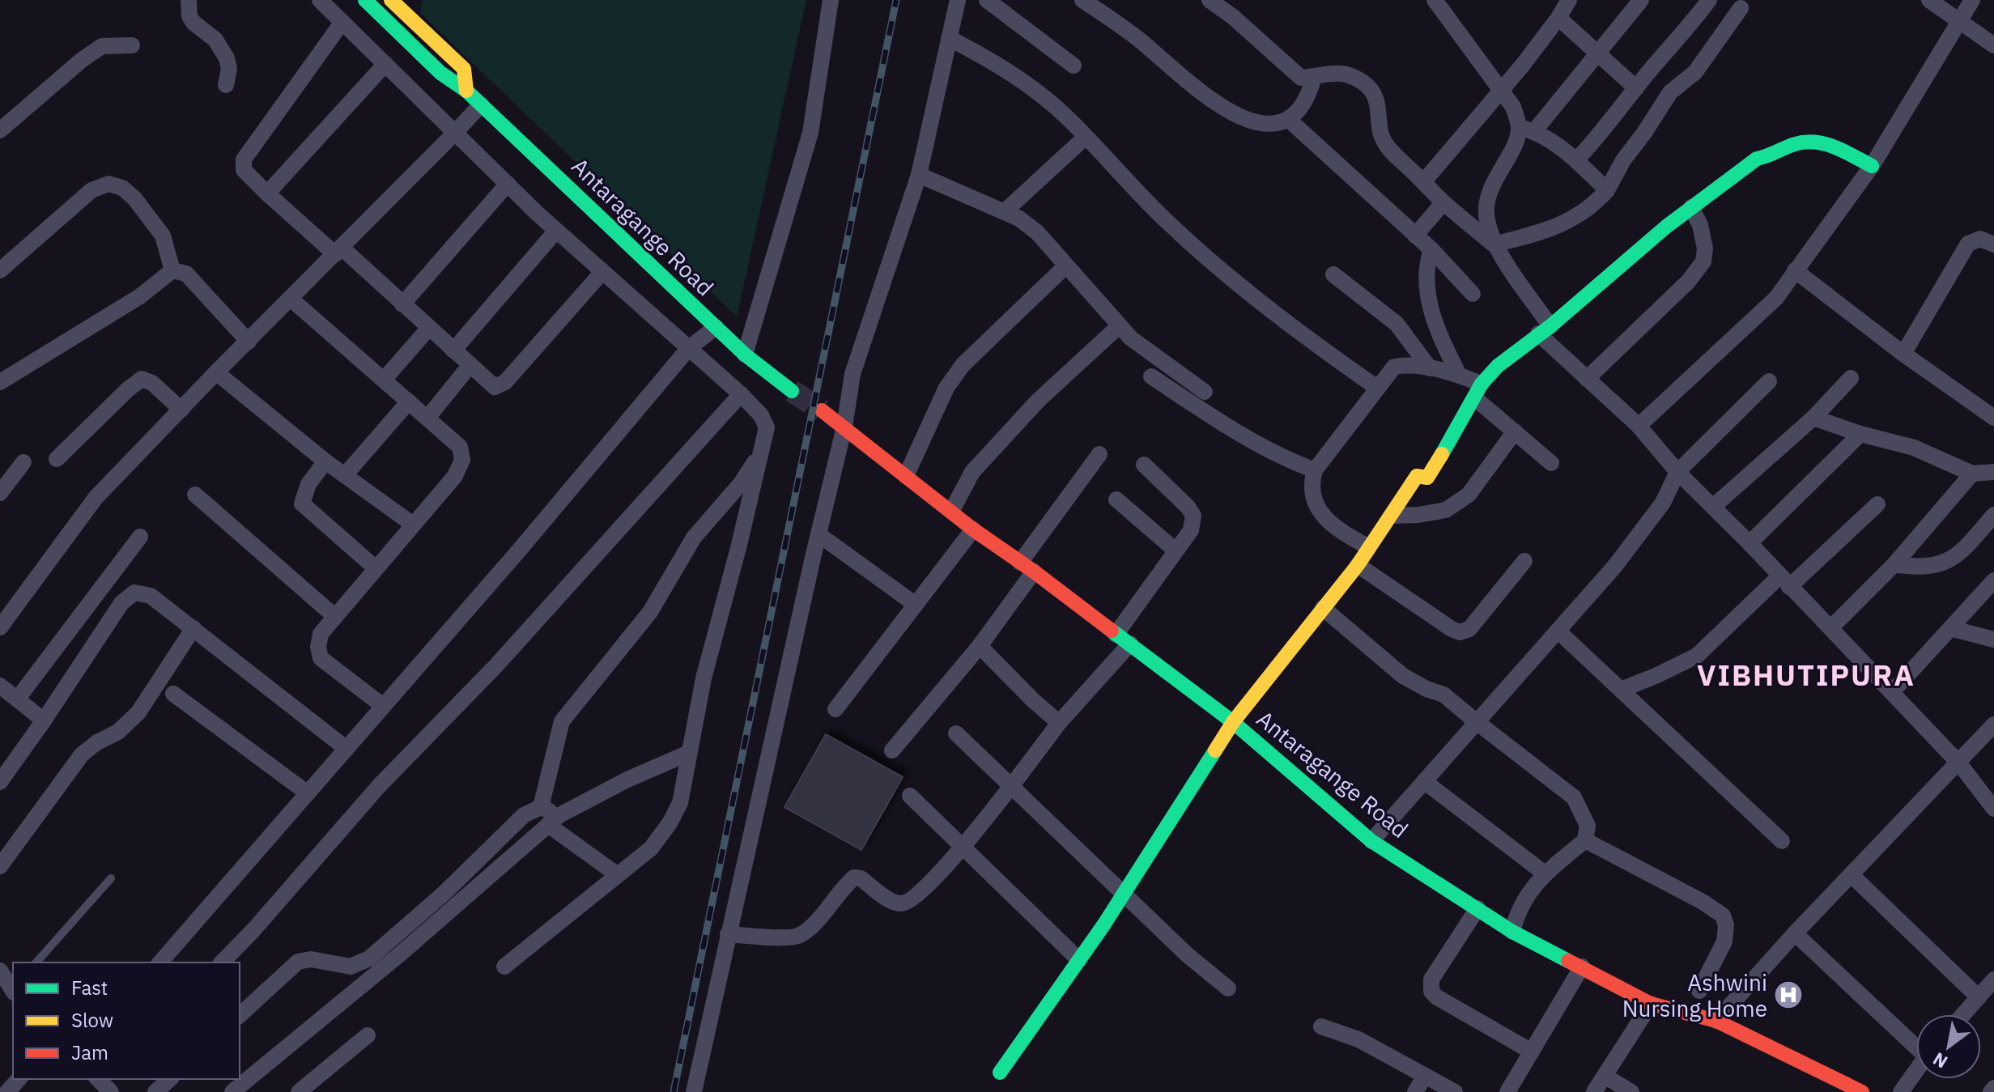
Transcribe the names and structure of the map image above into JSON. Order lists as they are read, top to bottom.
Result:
{
  "streets": {
    "street": ["Antaragange Road"]
  },
  "districts": ["VIBHUTIPURA"],
  "places": {
    "hospital": ["Ashwini Nursing Home"]
  },
  "legend": ["Fast", "Slow", "Jam"],
  "north": "bottom left"
}
